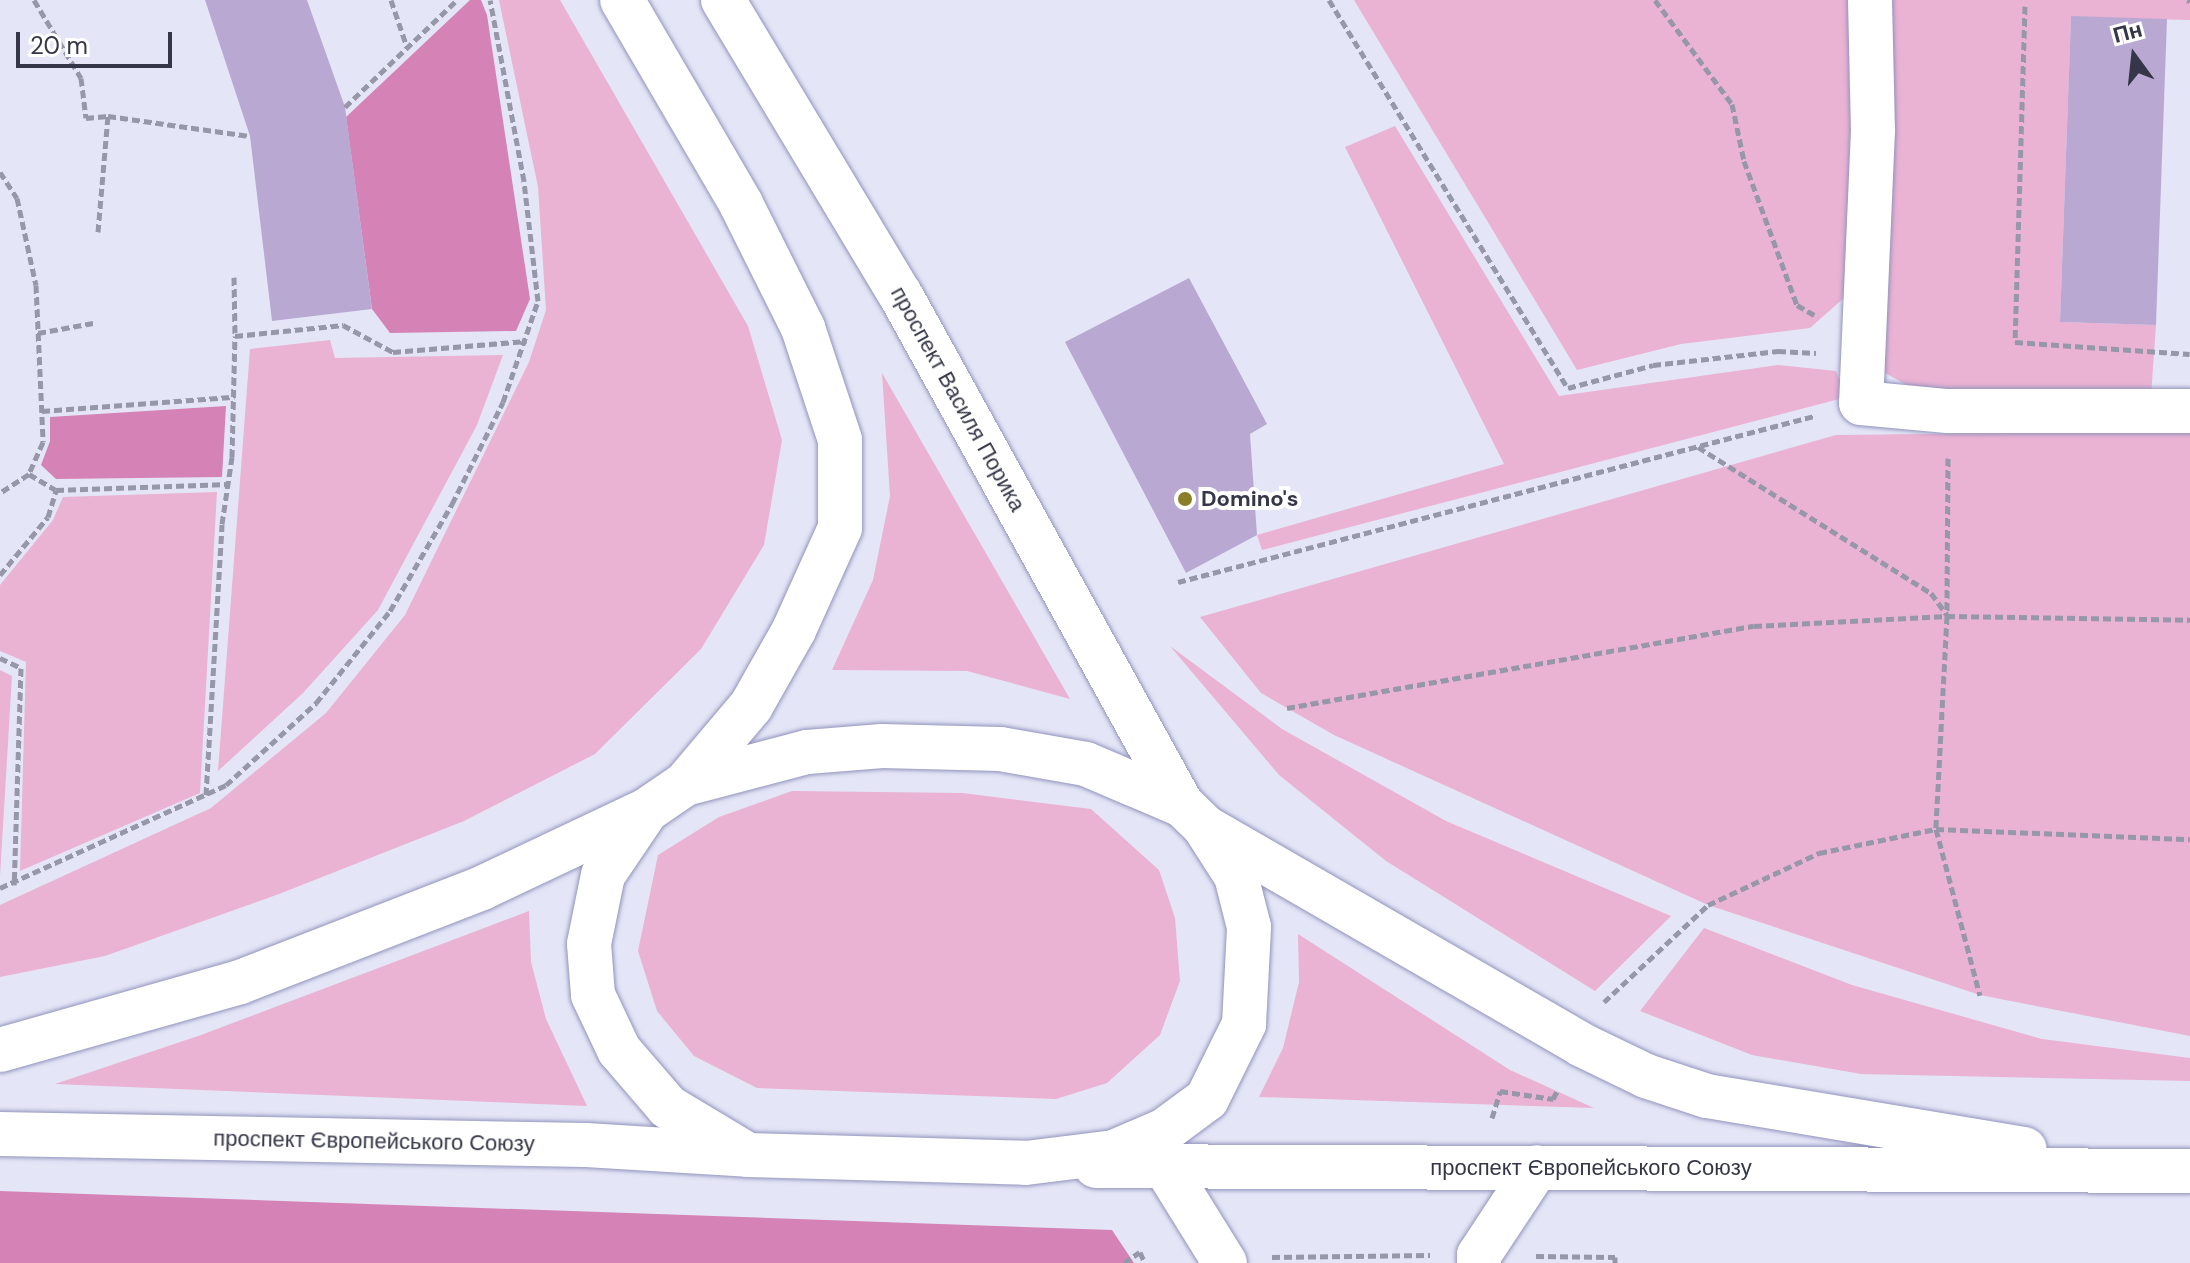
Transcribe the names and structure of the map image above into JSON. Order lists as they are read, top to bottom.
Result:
{
  "streets": {
    "main road": ["проспект Василя Порика", "проспект Європейського Союзу"]
  },
  "crossings": [
    ["проспект Василя Порика", "проспект Європейського Союзу"]
  ],
  "places": ["Domino's"],
  "scale_bar": "20 m",
  "north": "top"
}
